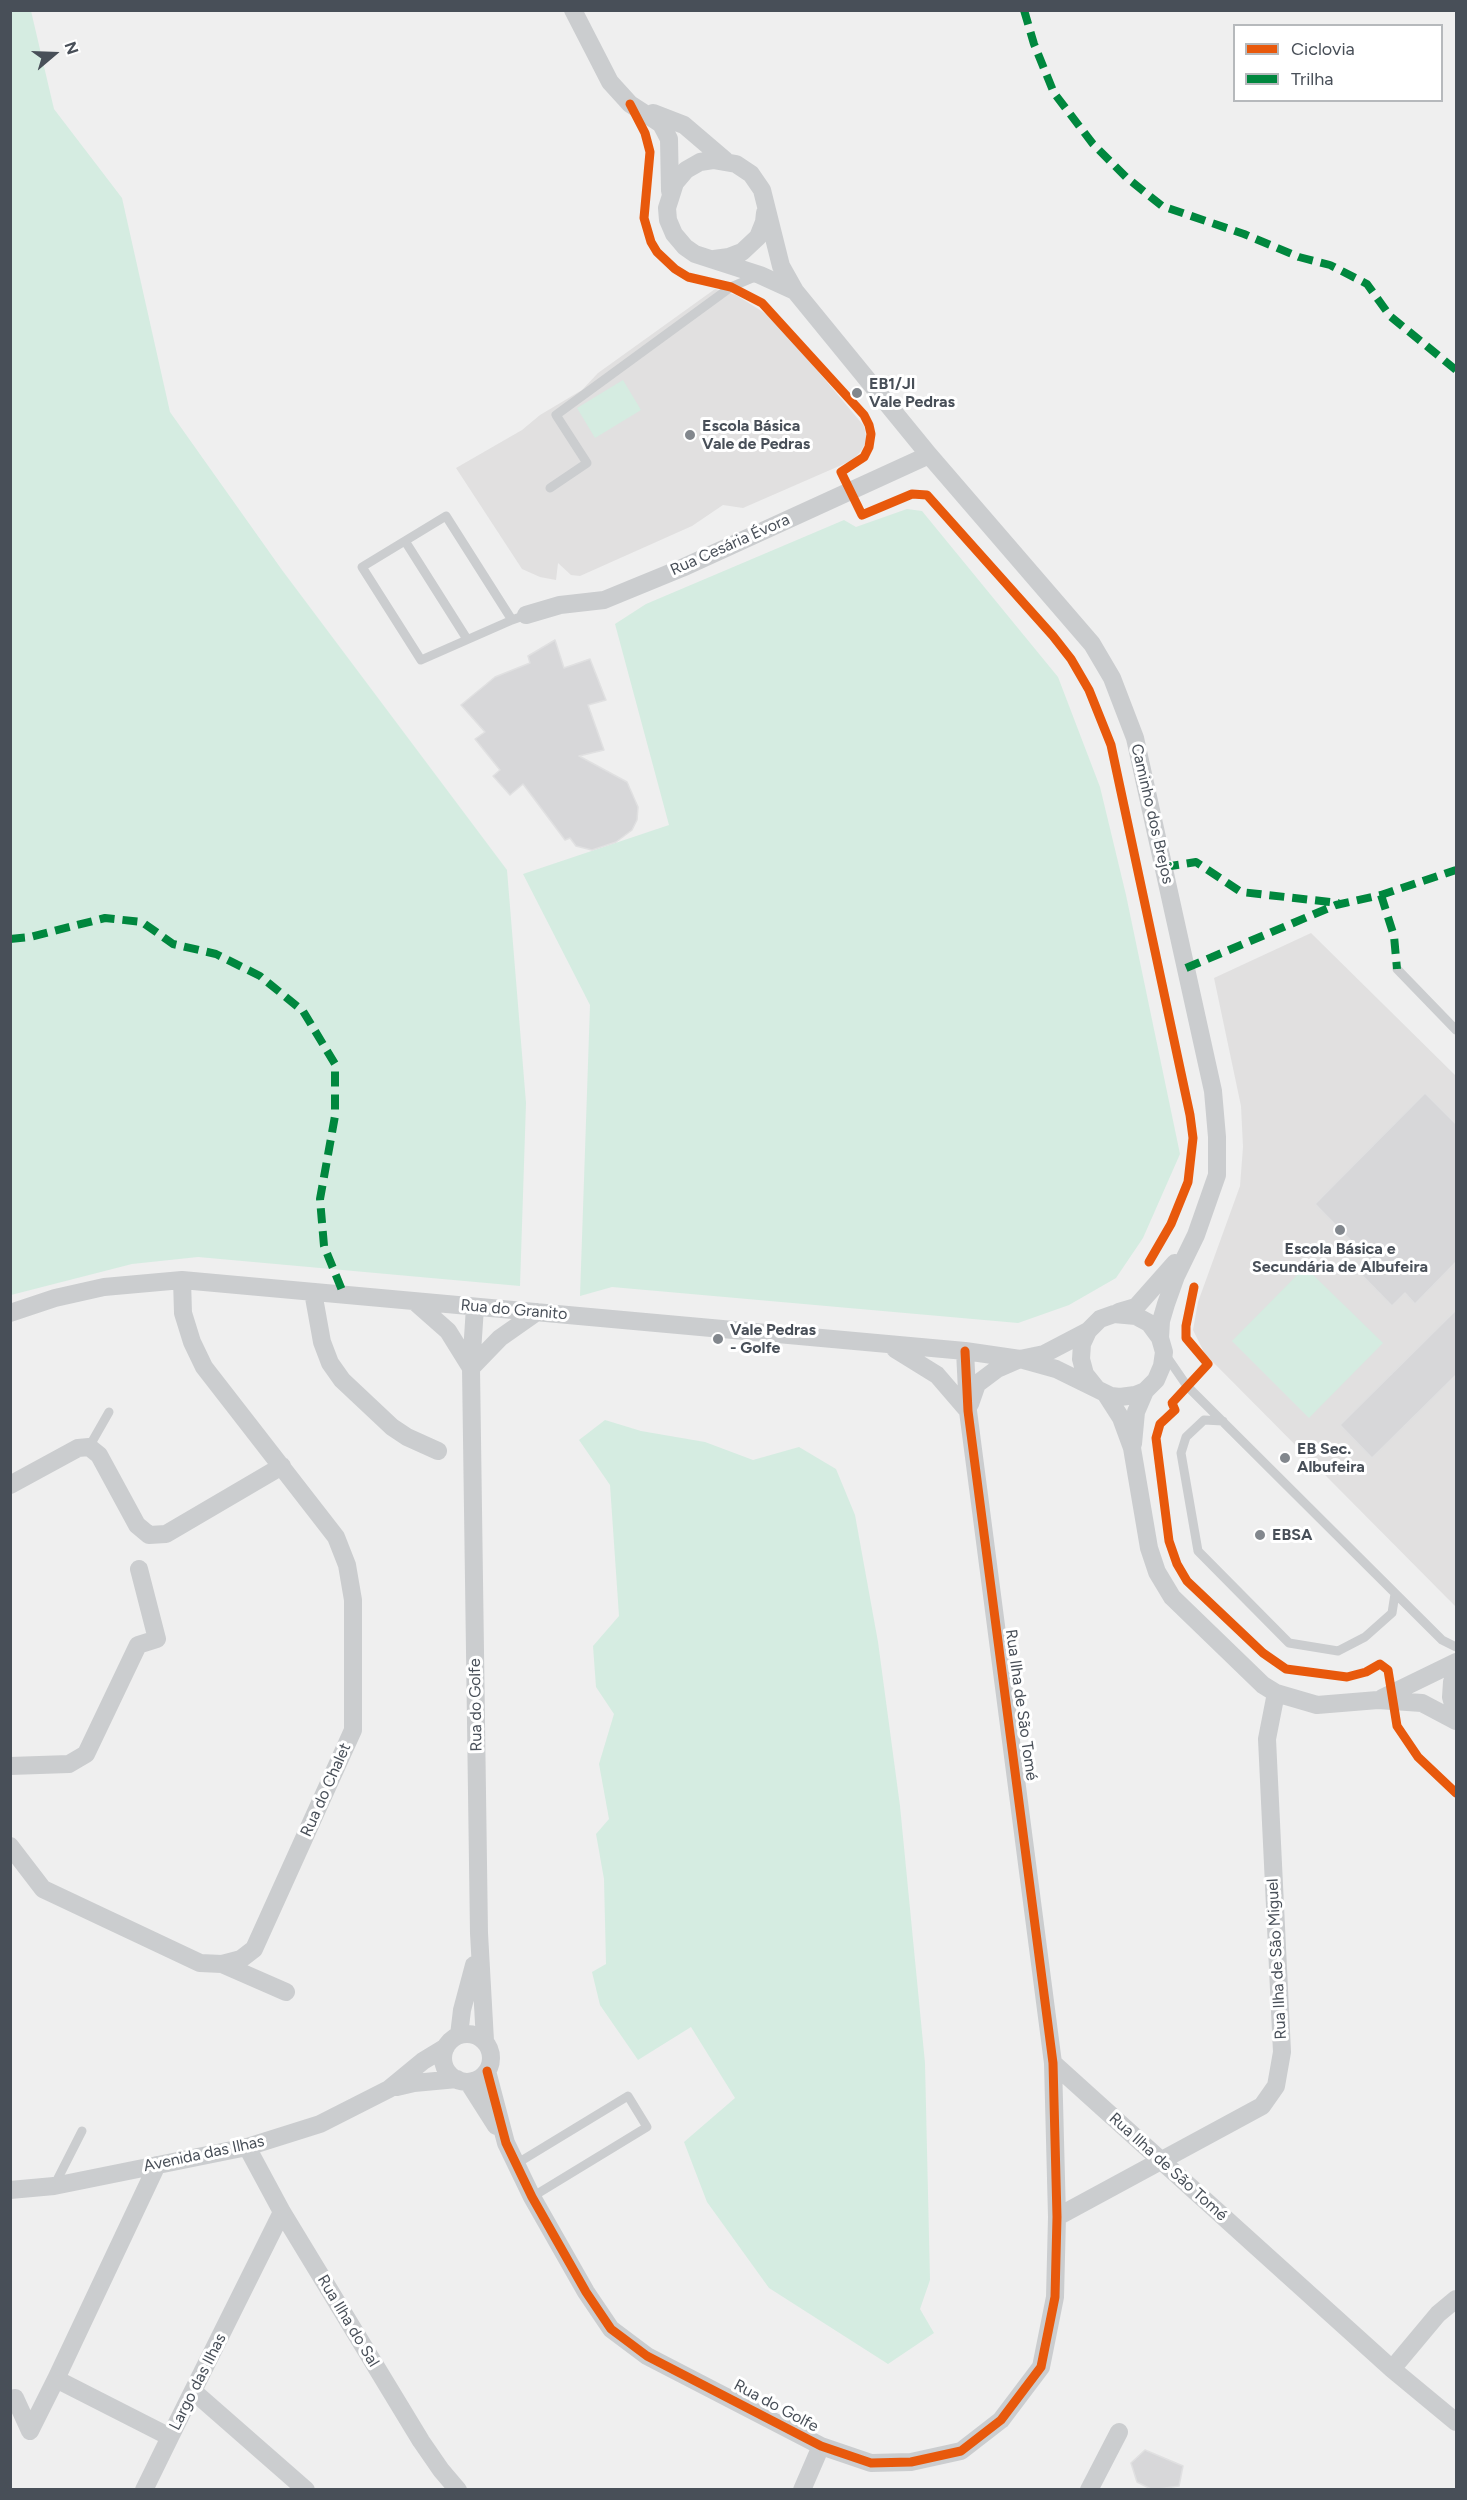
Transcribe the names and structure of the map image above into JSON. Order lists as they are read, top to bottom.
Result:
{
  "streets": {
    "street": [
      "Rua Cesária Évora",
      "Caminho dos Brejos",
      "Rua do Granito",
      "Rua do Golfe",
      "Rua Ilha de São Tomé",
      "Rua do Chalet",
      "Rua Ilha de São Miguel",
      "Avenida das Ilhas",
      "Rua Ilha do Sal",
      "Largo das Ilhas"
    ]
  },
  "crossings": [
    ["Rua Cesária Évora", "Caminho dos Brejos"],
    ["Caminho dos Brejos", "Rua do Granito"],
    ["Rua do Granito", "Rua do Golfe"],
    ["Rua do Granito", "Rua Ilha de São Tomé"],
    ["Rua do Granito", "Rua do Chalet"],
    ["Rua do Golfe", "Rua Ilha de São Tomé"],
    ["Rua do Golfe", "Rua Ilha de São Miguel"],
    ["Rua do Golfe", "Avenida das Ilhas"],
    ["Rua Ilha de São Tomé", "Rua Ilha de São Miguel"],
    ["Avenida das Ilhas", "Rua Ilha do Sal"],
    ["Rua Ilha do Sal", "Largo das Ilhas"]
  ],
  "places": [
    "EB1/JI Vale Pedras",
    "Escola Básica Vale de Pedras",
    "Escola Básica e Secundária de Albufeira",
    "Vale Pedras - Golfe",
    "EB Sec. Albufeira",
    "EBSA"
  ],
  "legend": ["Ciclovia", "Trilha"],
  "north": "right"
}
